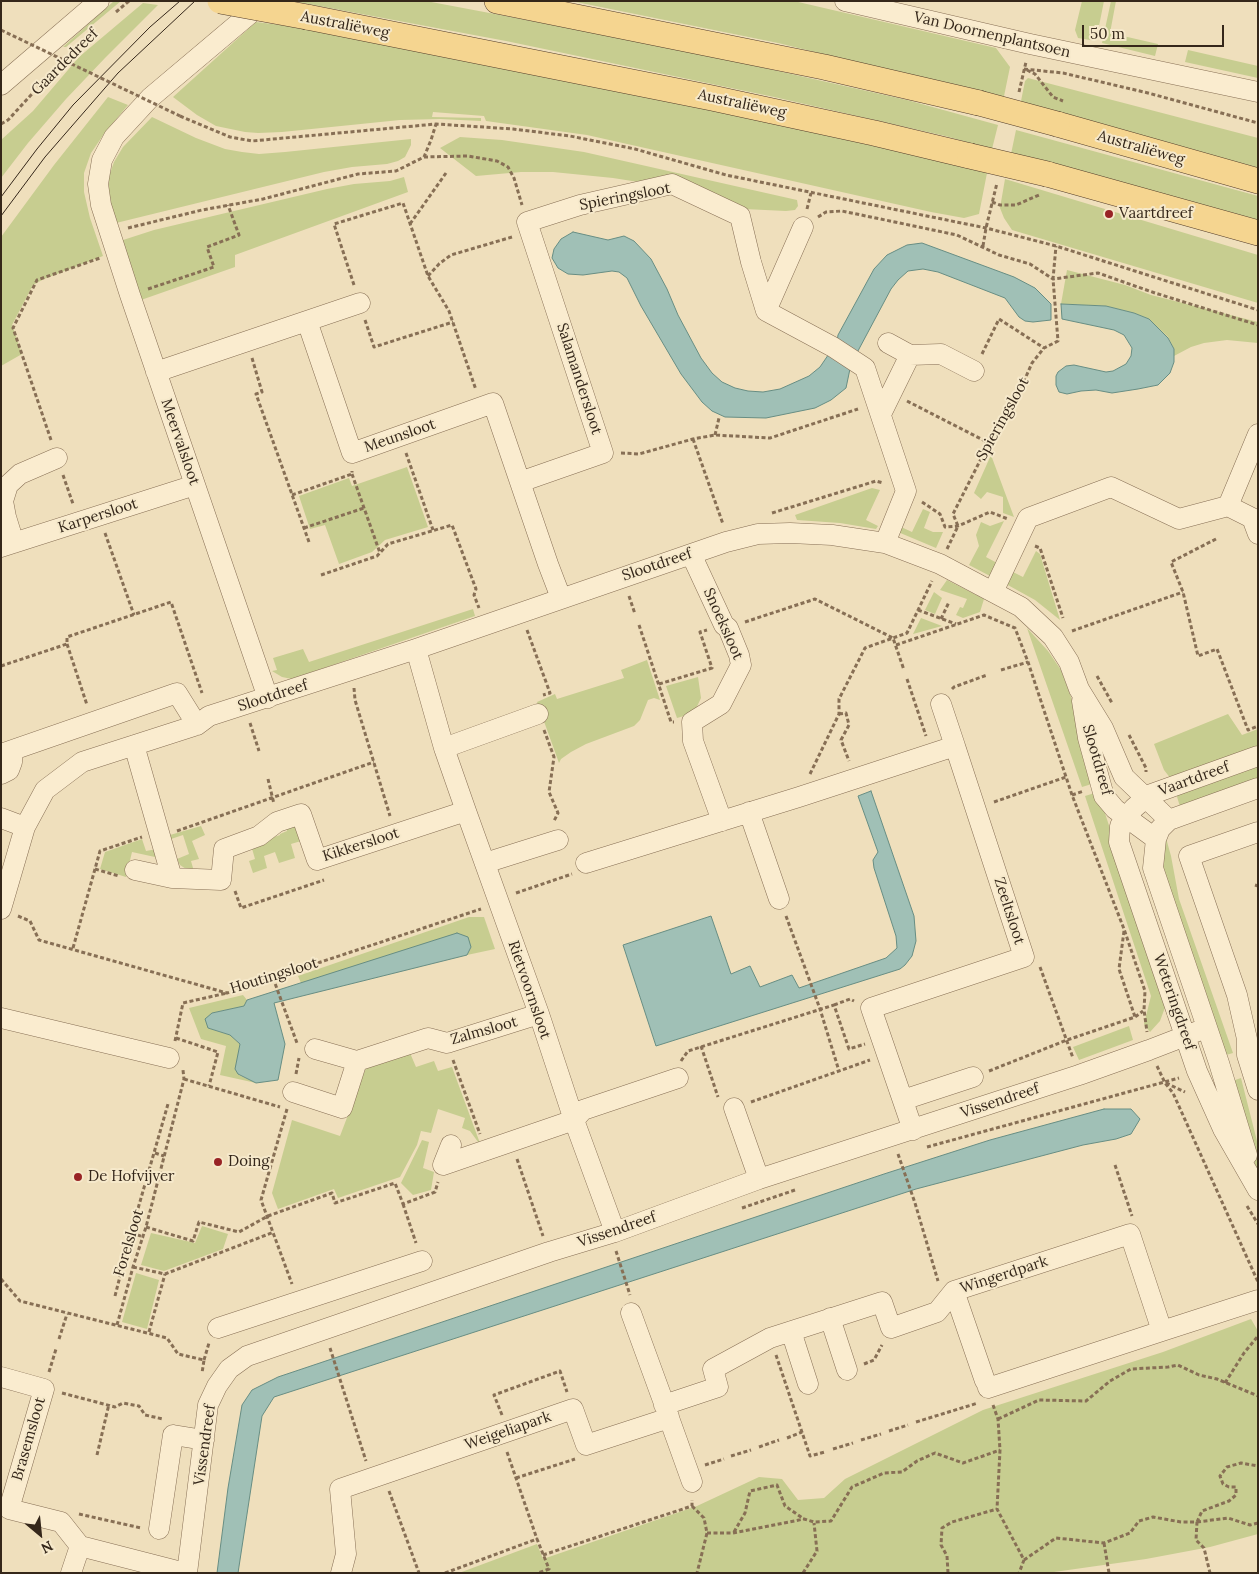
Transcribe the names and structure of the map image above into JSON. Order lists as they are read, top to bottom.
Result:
{
  "streets": {
    "main road": ["Australiëweg"],
    "street": [
      "Van Doornenplantsoen",
      "Gaardedreef",
      "Spieringsloot",
      "Salamandersloot",
      "Meunsloot",
      "Meervalsloot",
      "Karpersloot",
      "Slootdreef",
      "Snoeksloot",
      "Vaartdreef",
      "Kikkersloot",
      "Zeeltsloot",
      "Rietvoornsloot",
      "Weteringdreef",
      "Zalmsloot",
      "Vissendreef",
      "Wingerdpark",
      "Weigeliapark",
      "Brasemsloot"
    ],
    "path": ["Houtingsloot", "Forelsloot"]
  },
  "crossings": [
    ["Spieringsloot", "Salamandersloot"],
    ["Spieringsloot", "Slootdreef"],
    ["Meervalsloot", "Karpersloot"],
    ["Meervalsloot", "Slootdreef"],
    ["Slootdreef", "Snoeksloot"],
    ["Slootdreef", "Vaartdreef"],
    ["Slootdreef", "Houtingsloot"],
    ["Slootdreef", "Rietvoornsloot"],
    ["Slootdreef", "Weteringdreef"],
    ["Vaartdreef", "Weteringdreef"],
    ["Kikkersloot", "Rietvoornsloot"],
    ["Zeeltsloot", "Vissendreef"],
    ["Houtingsloot", "Rietvoornsloot"],
    ["Rietvoornsloot", "Zalmsloot"],
    ["Rietvoornsloot", "Vissendreef"],
    ["Weteringdreef", "Vissendreef"]
  ],
  "places": ["Vaartdreef", "Doing", "De Hofvijver"],
  "scale_bar": "50 m",
  "north": "bottom right"
}
